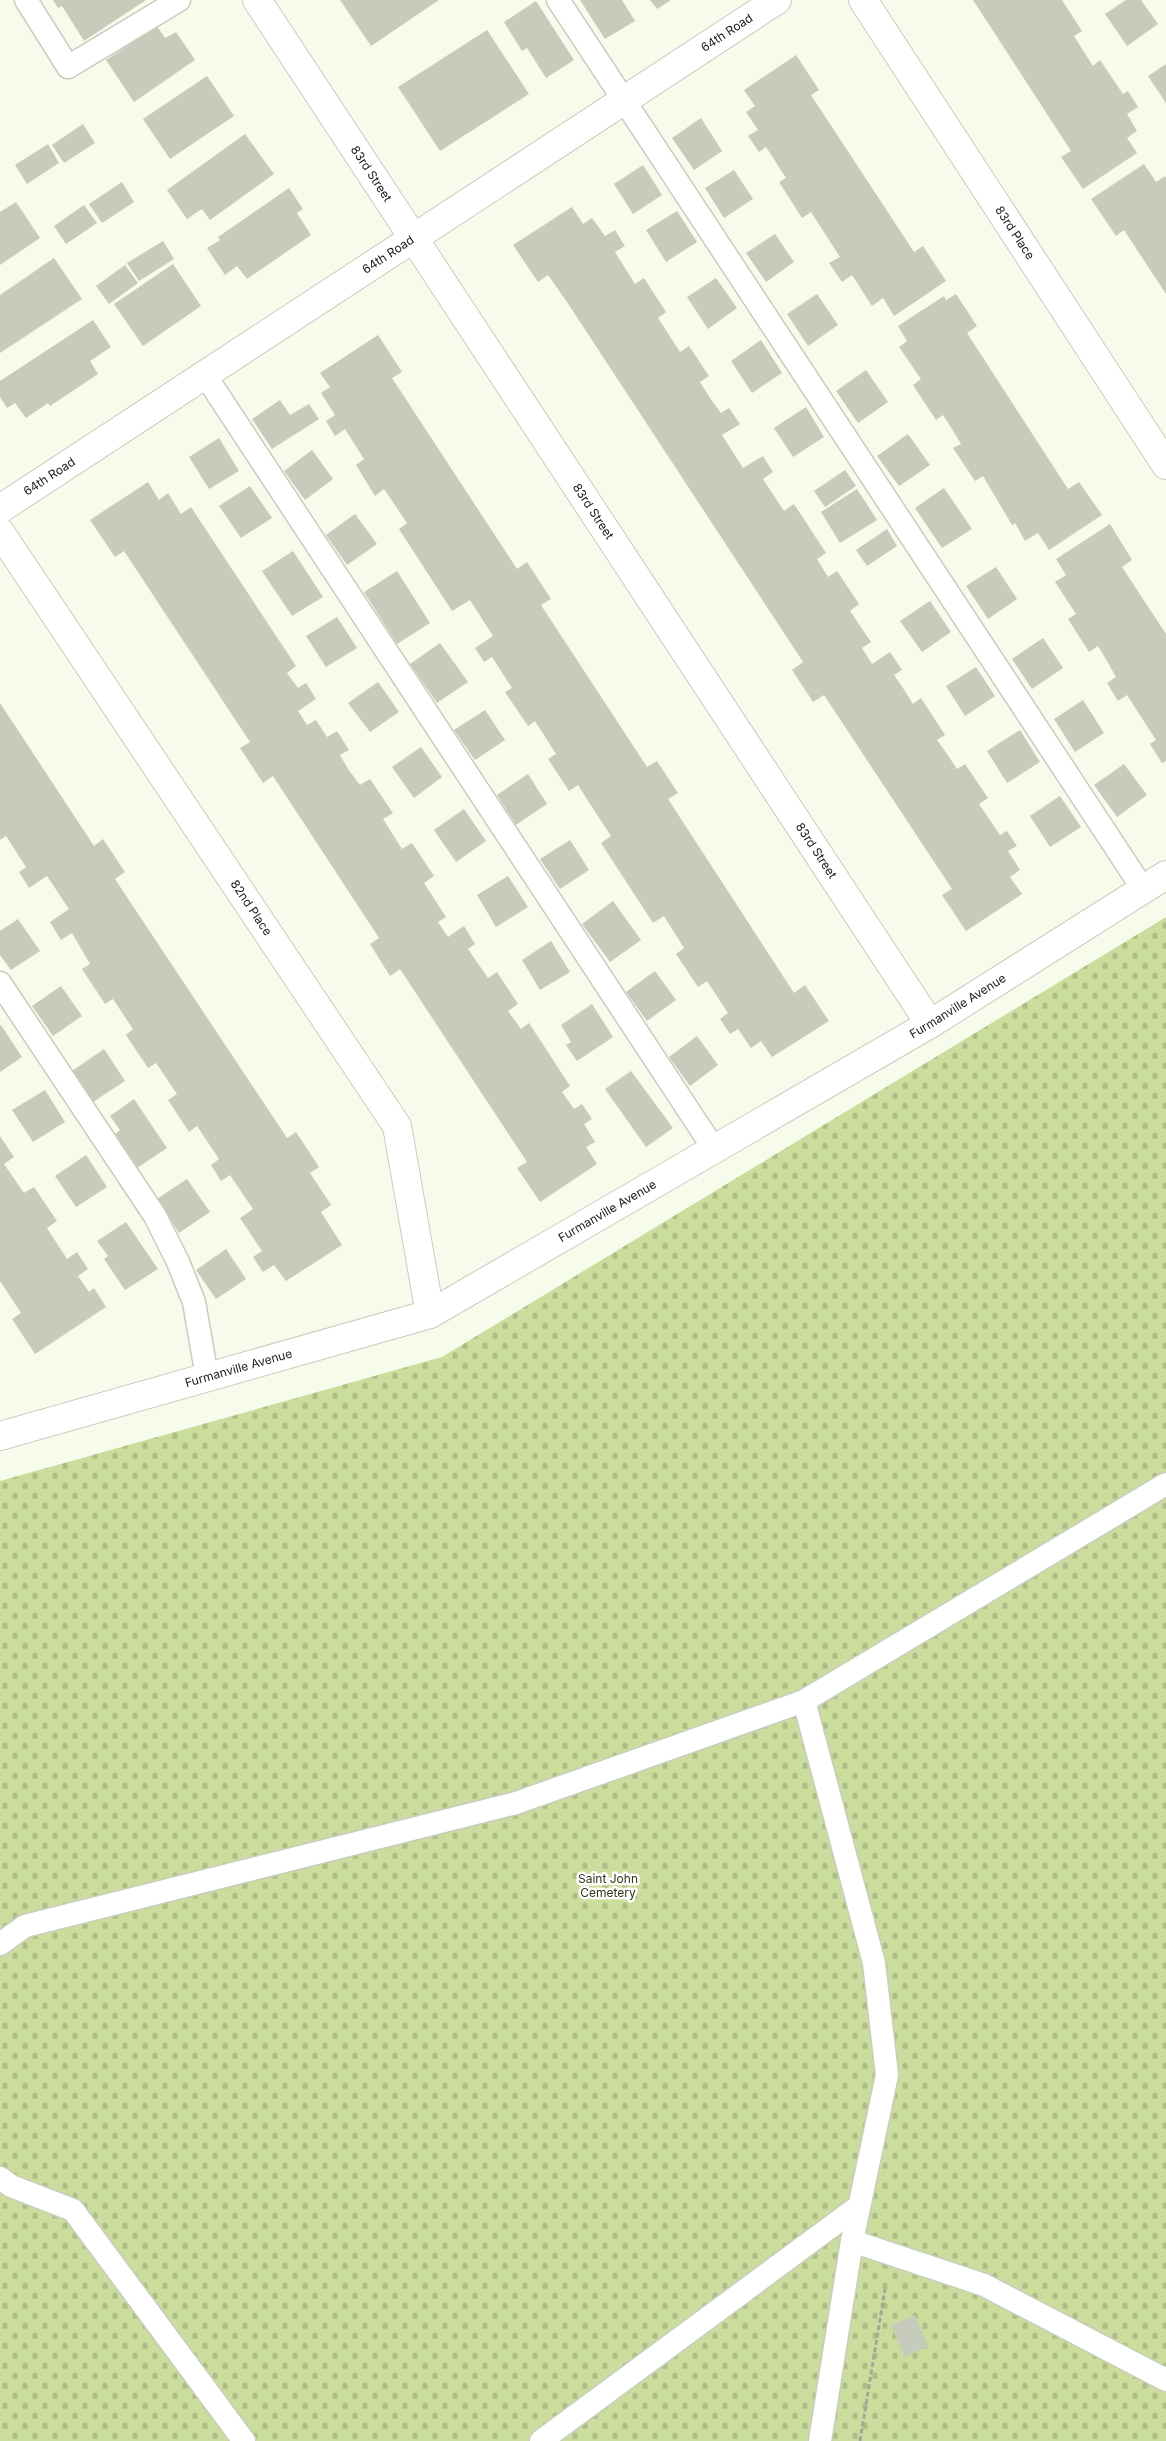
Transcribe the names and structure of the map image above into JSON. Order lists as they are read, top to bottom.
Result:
{
  "streets": {
    "street": [
      "64th Road",
      "83rd Street",
      "83rd Place",
      "82nd Place",
      "Furmanville Avenue"
    ]
  },
  "crossings": [
    ["64th Road", "83rd Street"],
    ["83rd Street", "Furmanville Avenue"],
    ["82nd Place", "Furmanville Avenue"]
  ],
  "parks": ["Saint John Cemetery"]
}
